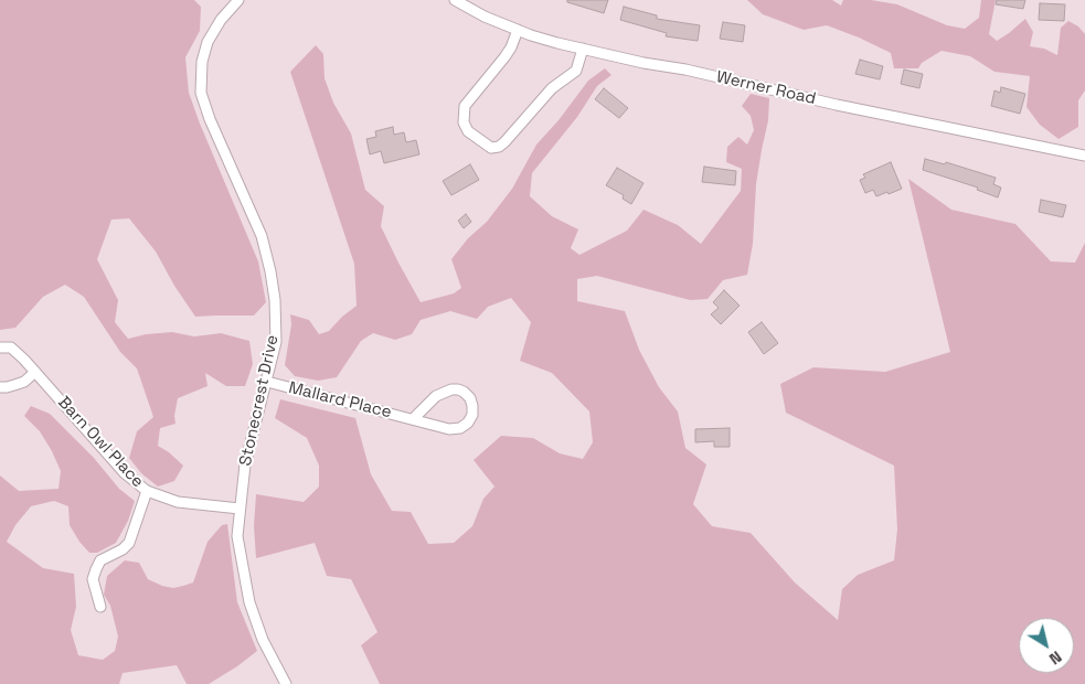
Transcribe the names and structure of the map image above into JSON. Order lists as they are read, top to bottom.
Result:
{
  "streets": {
    "street": [
      "Werner Road",
      "Stonecrest Drive",
      "Mallard Place",
      "Barn Owl Place"
    ]
  },
  "crossings": [
    ["Stonecrest Drive", "Mallard Place"],
    ["Stonecrest Drive", "Barn Owl Place"]
  ],
  "north": "bottom right"
}
